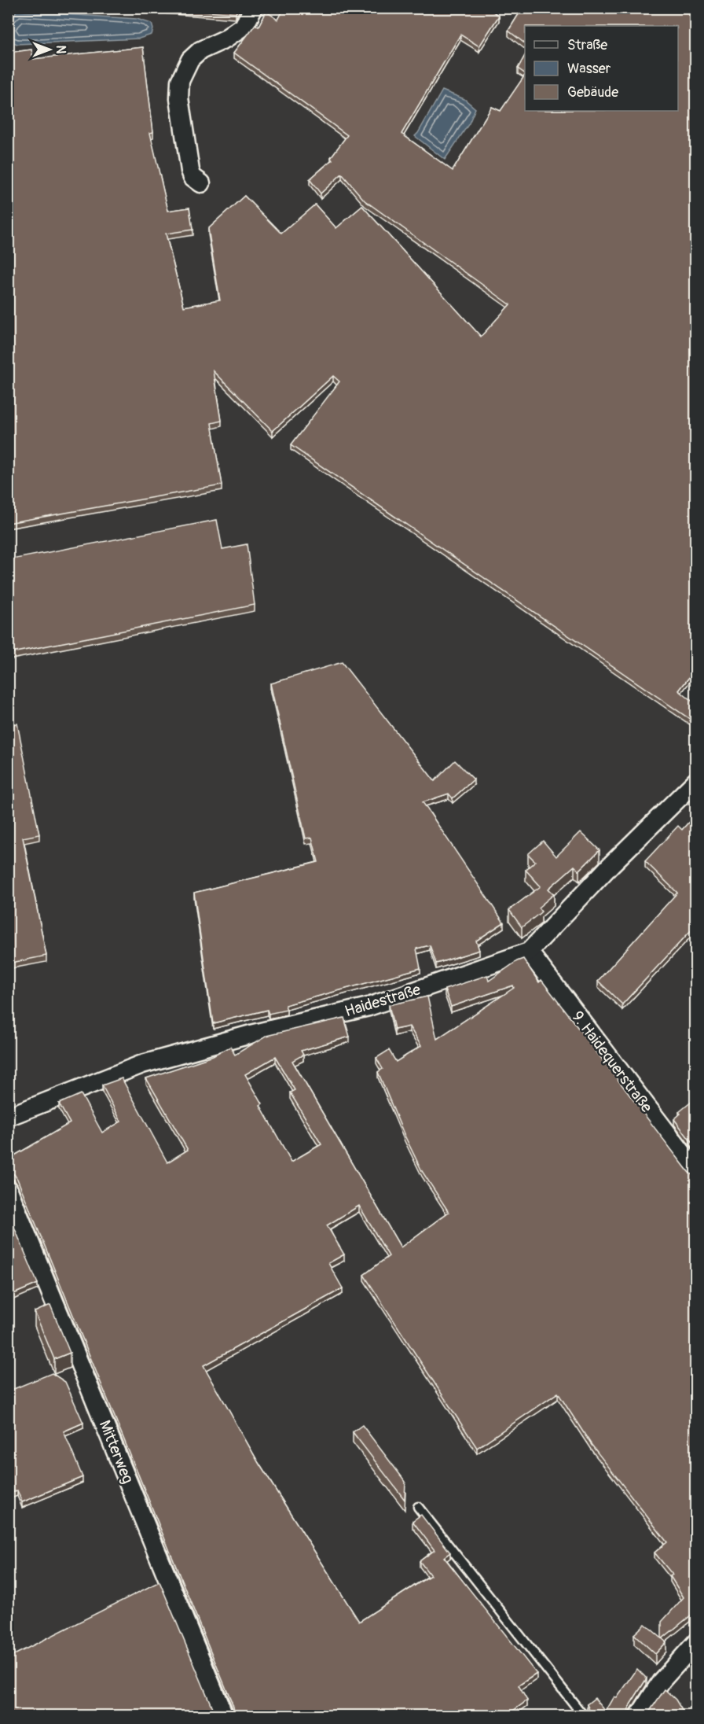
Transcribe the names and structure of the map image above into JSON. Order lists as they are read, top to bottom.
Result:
{
  "streets": {
    "street": ["Haidestraße", "9. Haidequerstraße", "Mitterweg"]
  },
  "crossings": [
    ["Haidestraße", "9. Haidequerstraße"]
  ],
  "legend": ["Straße", "Wasser", "Gebäude"],
  "north": "right"
}
